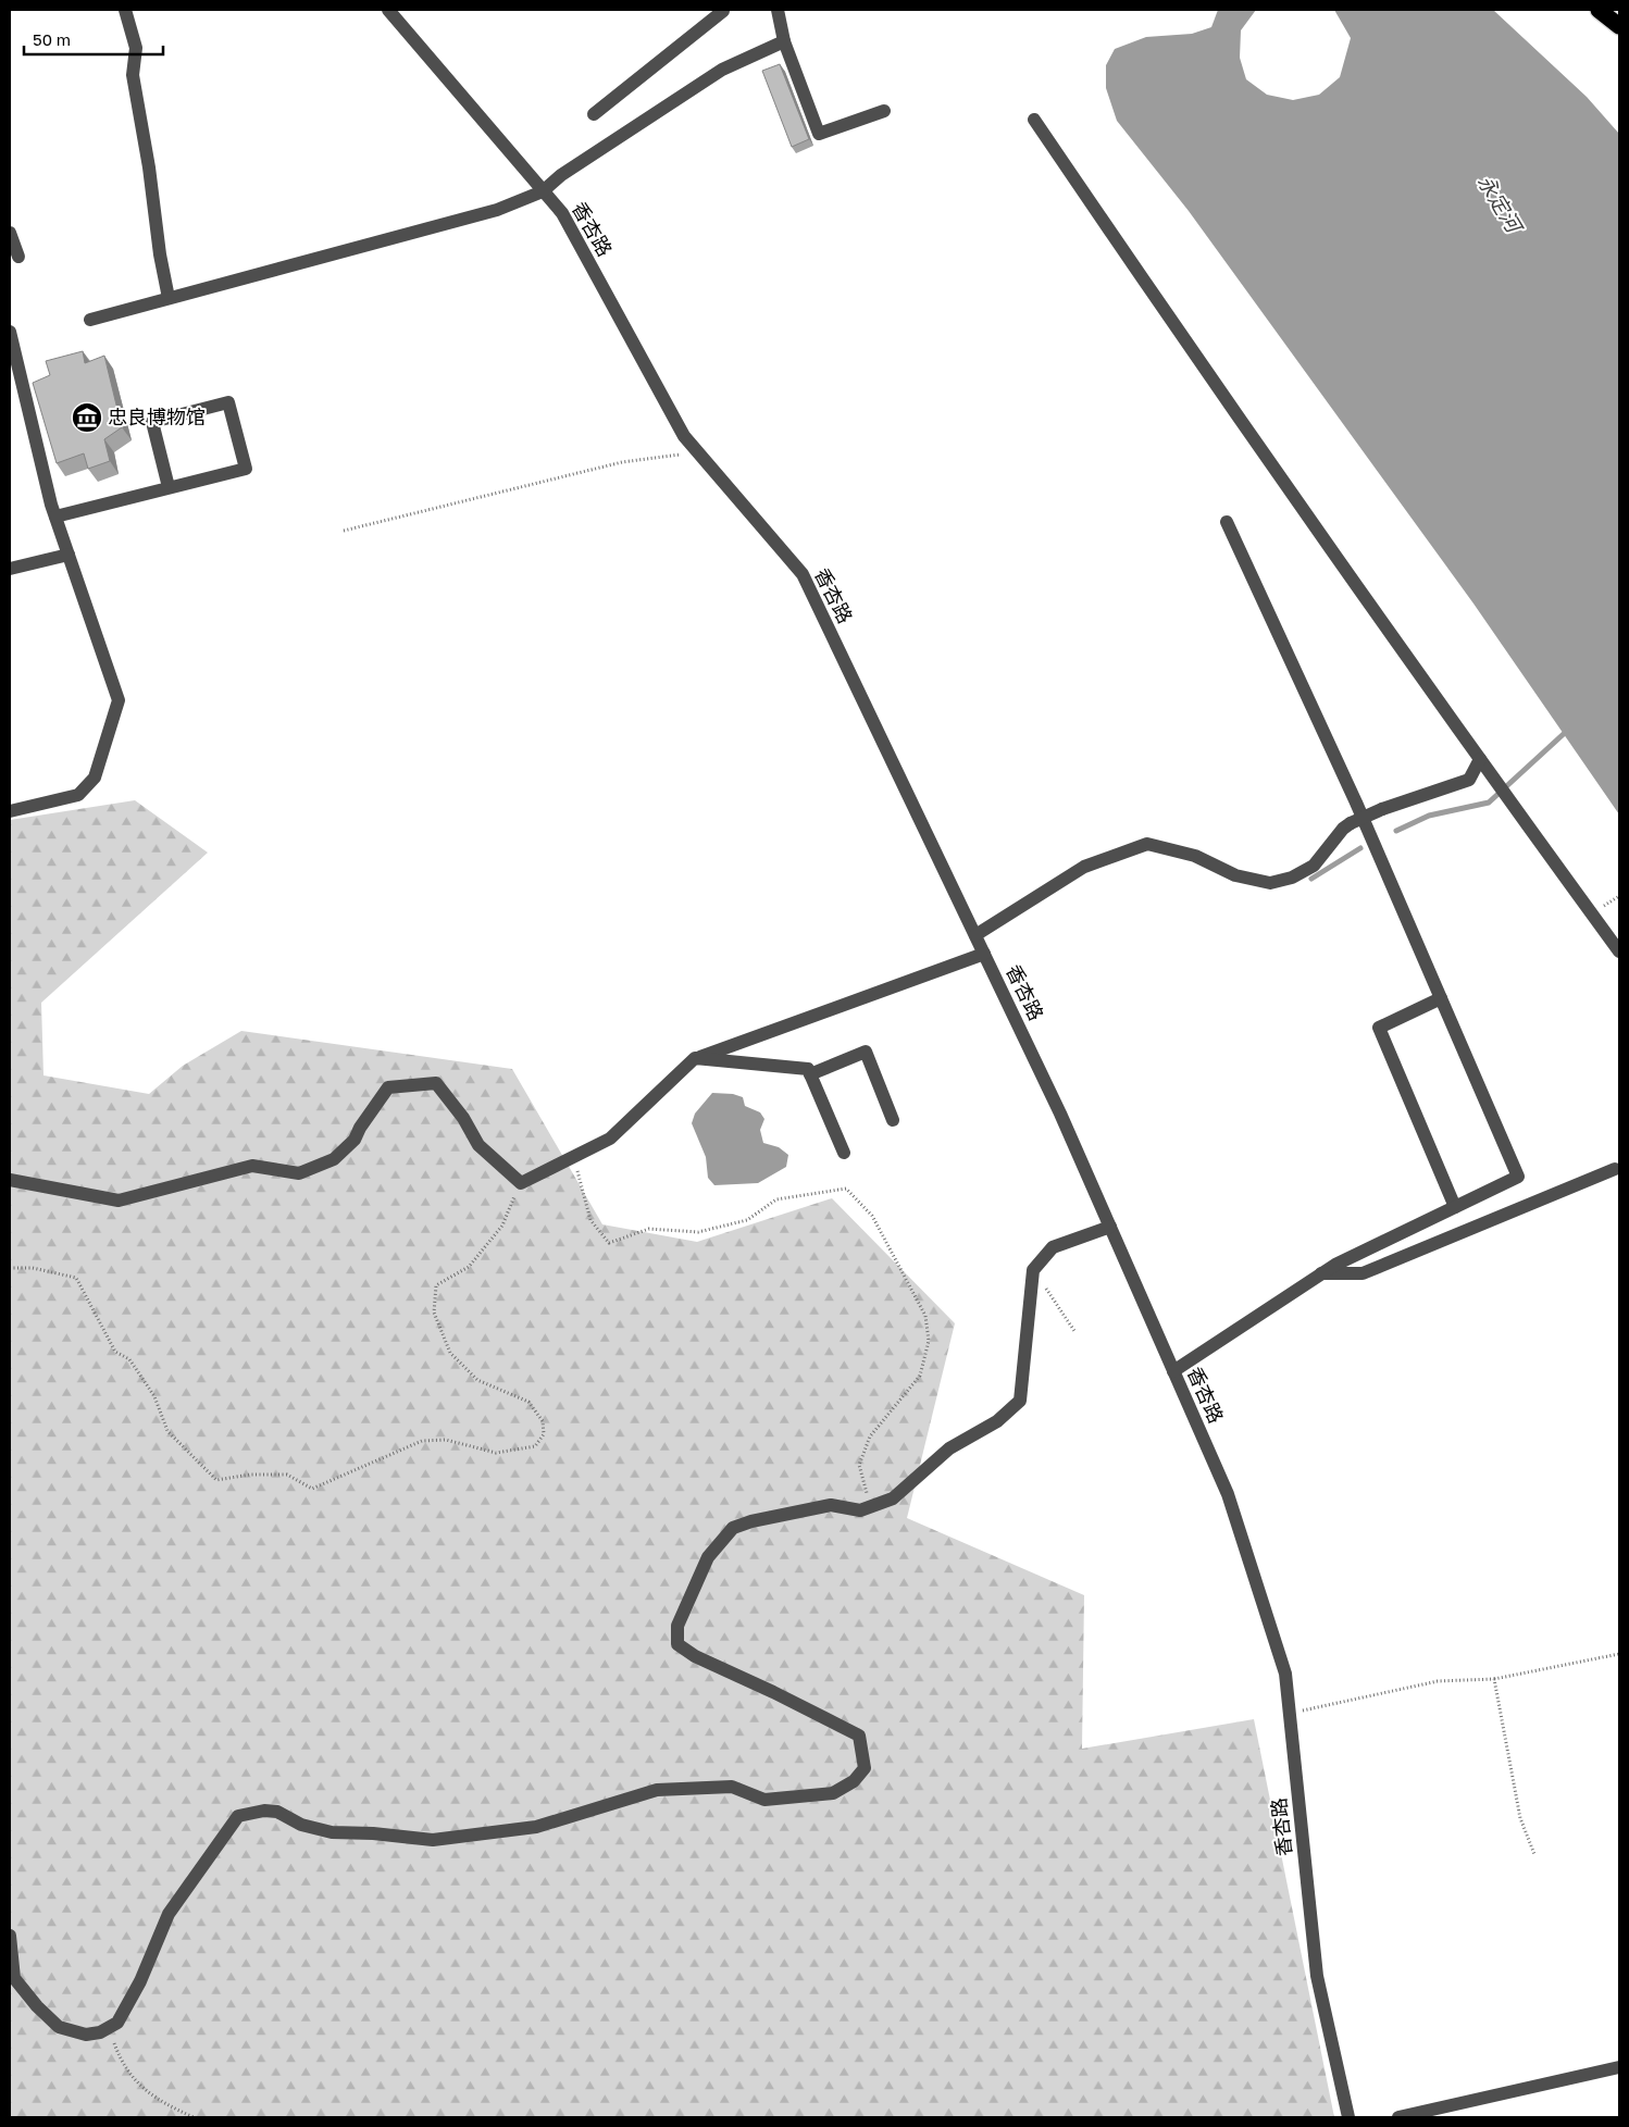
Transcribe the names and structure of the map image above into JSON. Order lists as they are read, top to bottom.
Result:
{
  "streets": {
    "street": ["香杏路"]
  },
  "water": ["永定河"],
  "places": {
    "museum": ["忠良博物馆"]
  },
  "scale_bar": "50 m"
}
